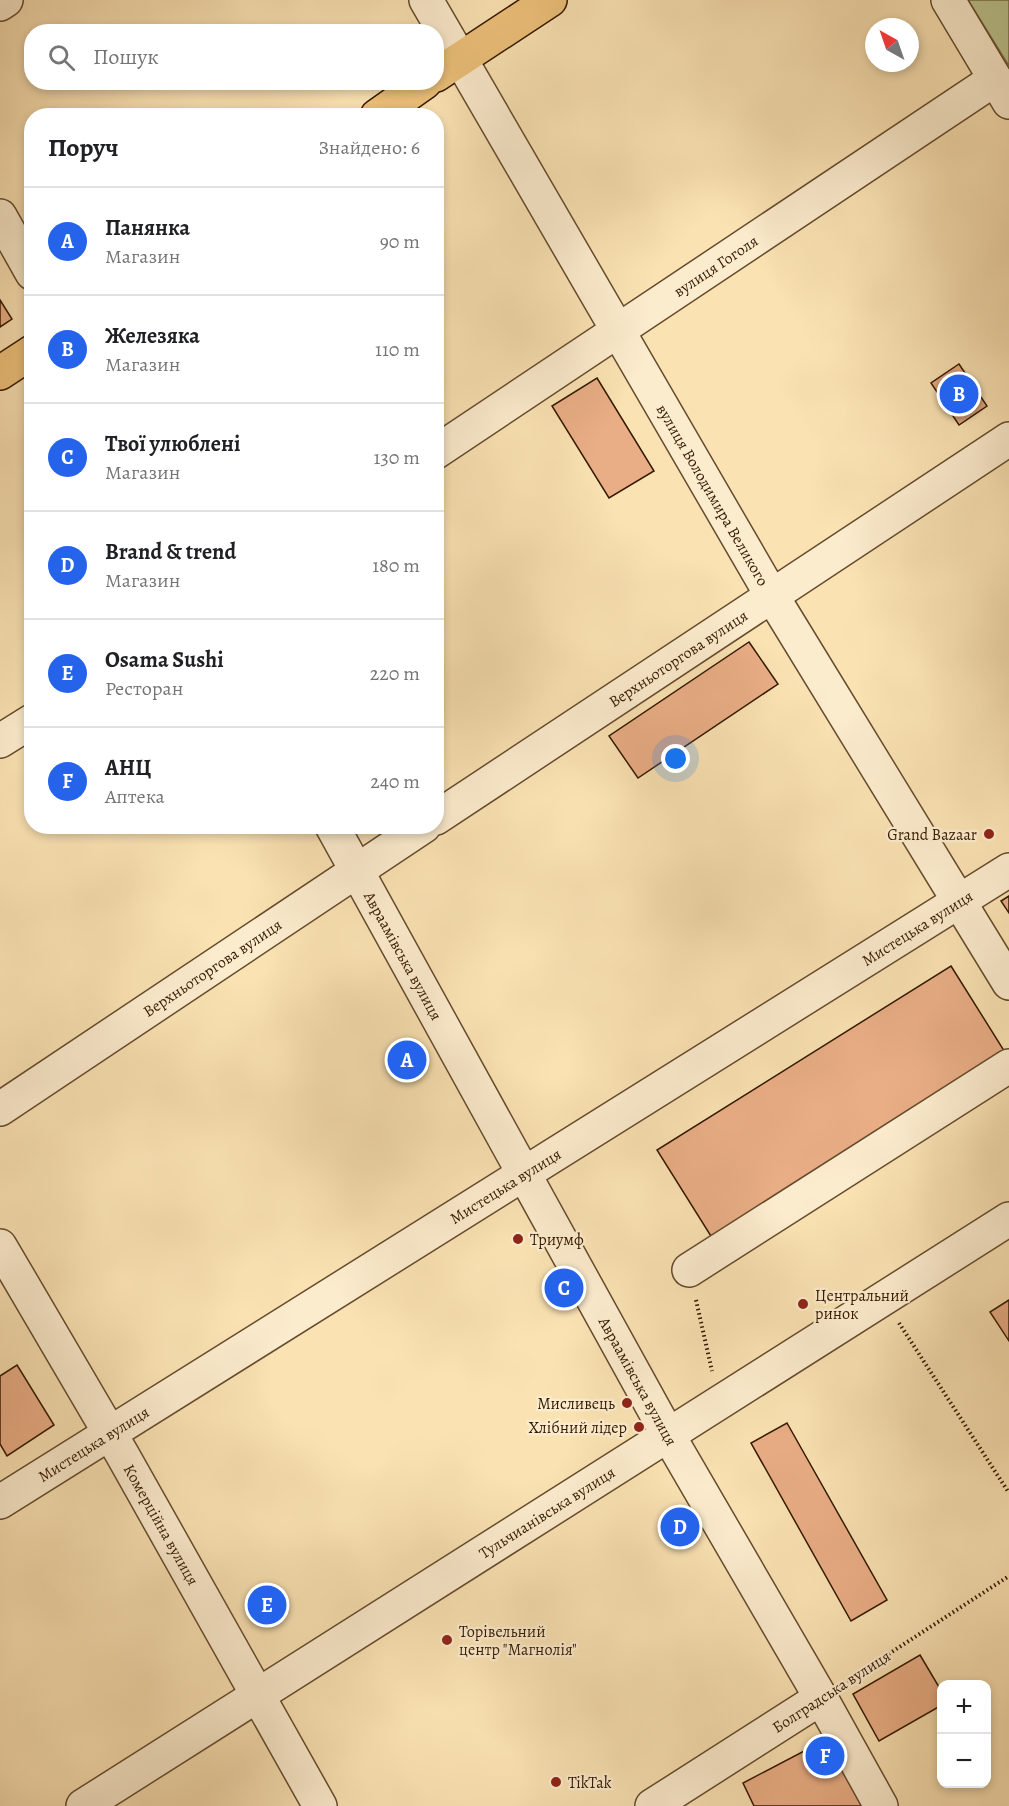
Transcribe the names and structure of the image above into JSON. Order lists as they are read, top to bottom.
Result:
{
  "streets": {
    "street": [
      "вулиця Гоголя",
      "вулиця Володимира Великого",
      "Верхньоторгова вулиця",
      "Мистецька вулиця",
      "Авраамівська вулиця",
      "Тульчианівська вулиця",
      "Комерційна вулиця",
      "Болградська вулиця"
    ]
  },
  "crossings": [
    ["вулиця Гоголя", "вулиця Володимира Великого"],
    ["вулиця Володимира Великого", "Верхньоторгова вулиця"],
    ["вулиця Володимира Великого", "Мистецька вулиця"],
    ["Верхньоторгова вулиця", "Авраамівська вулиця"],
    ["Мистецька вулиця", "Авраамівська вулиця"],
    ["Мистецька вулиця", "Комерційна вулиця"],
    ["Авраамівська вулиця", "Тульчианівська вулиця"],
    ["Авраамівська вулиця", "Болградська вулиця"],
    ["Тульчианівська вулиця", "Комерційна вулиця"]
  ],
  "places": [
    "Grand Bazaar",
    "Триумф",
    "Центральний ринок",
    "Мисливець",
    "Хлібний лідер",
    "Торівeльний центр \"Магнолія\"",
    "TikTak"
  ],
  "north": "top left",
  "page": {
    "search": "Пошук",
    "heading": ["Поруч", "Знайдено: 6"],
    "list": [
      {
        "mark": "A",
        "name": "Панянка",
        "note": "Магазин",
        "value": "90 m"
      },
      {
        "mark": "B",
        "name": "Железяка",
        "note": "Магазин",
        "value": "110 m"
      },
      {
        "mark": "C",
        "name": "Твої улюблені",
        "note": "Магазин",
        "value": "130 m"
      },
      {
        "mark": "D",
        "name": "Brand & trend",
        "note": "Магазин",
        "value": "180 m"
      },
      {
        "mark": "E",
        "name": "Osama Sushi",
        "note": "Ресторан",
        "value": "220 m"
      },
      {
        "mark": "F",
        "name": "АНЦ",
        "note": "Аптека",
        "value": "240 m"
      }
    ],
    "pins": [
      "B",
      "A",
      "C",
      "D",
      "E",
      "F"
    ],
    "map_buttons": ["+", "−"]
  }
}
